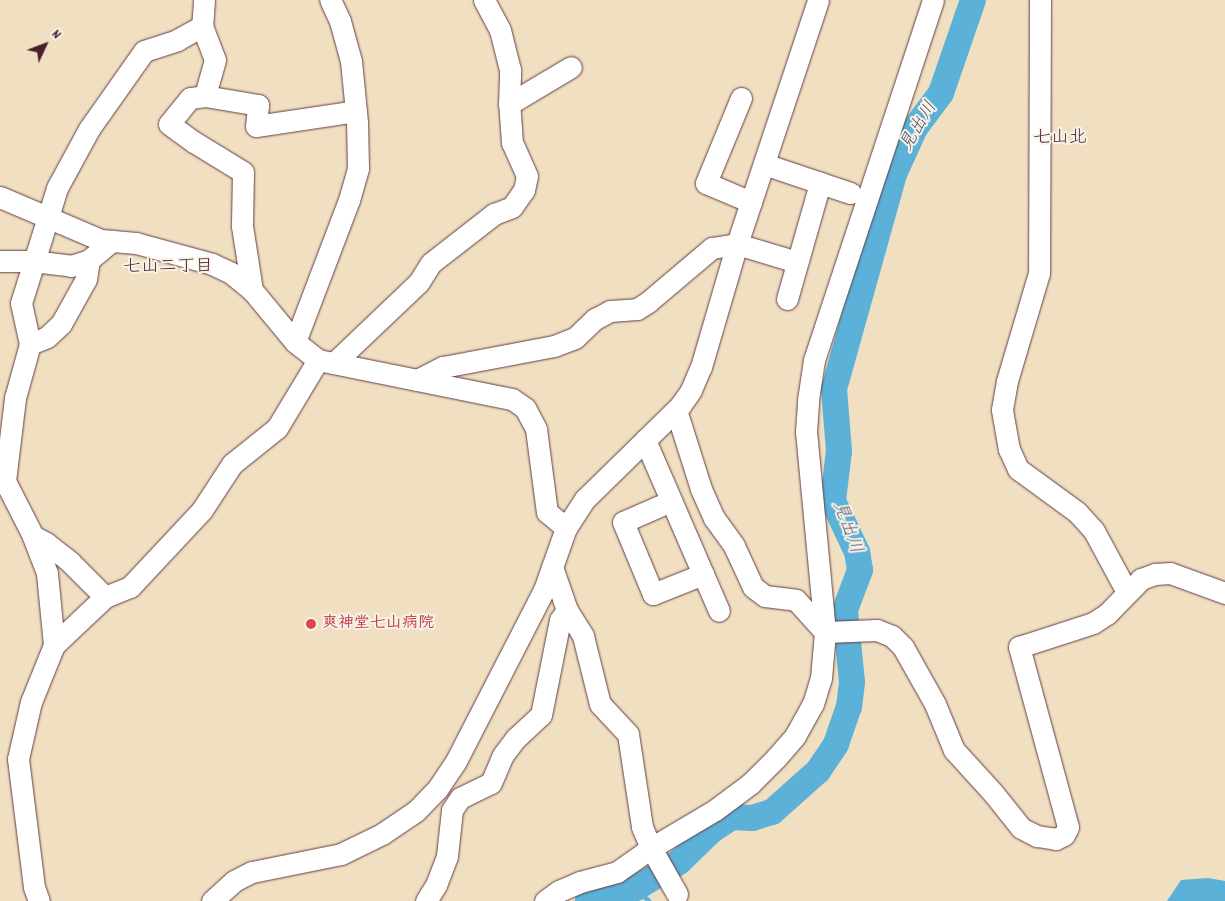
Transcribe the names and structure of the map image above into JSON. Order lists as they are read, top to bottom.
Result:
{
  "districts": ["七山北", "七山二丁目"],
  "water": ["見出川"],
  "places": ["爽神堂七山病院"],
  "north": "top right"
}
